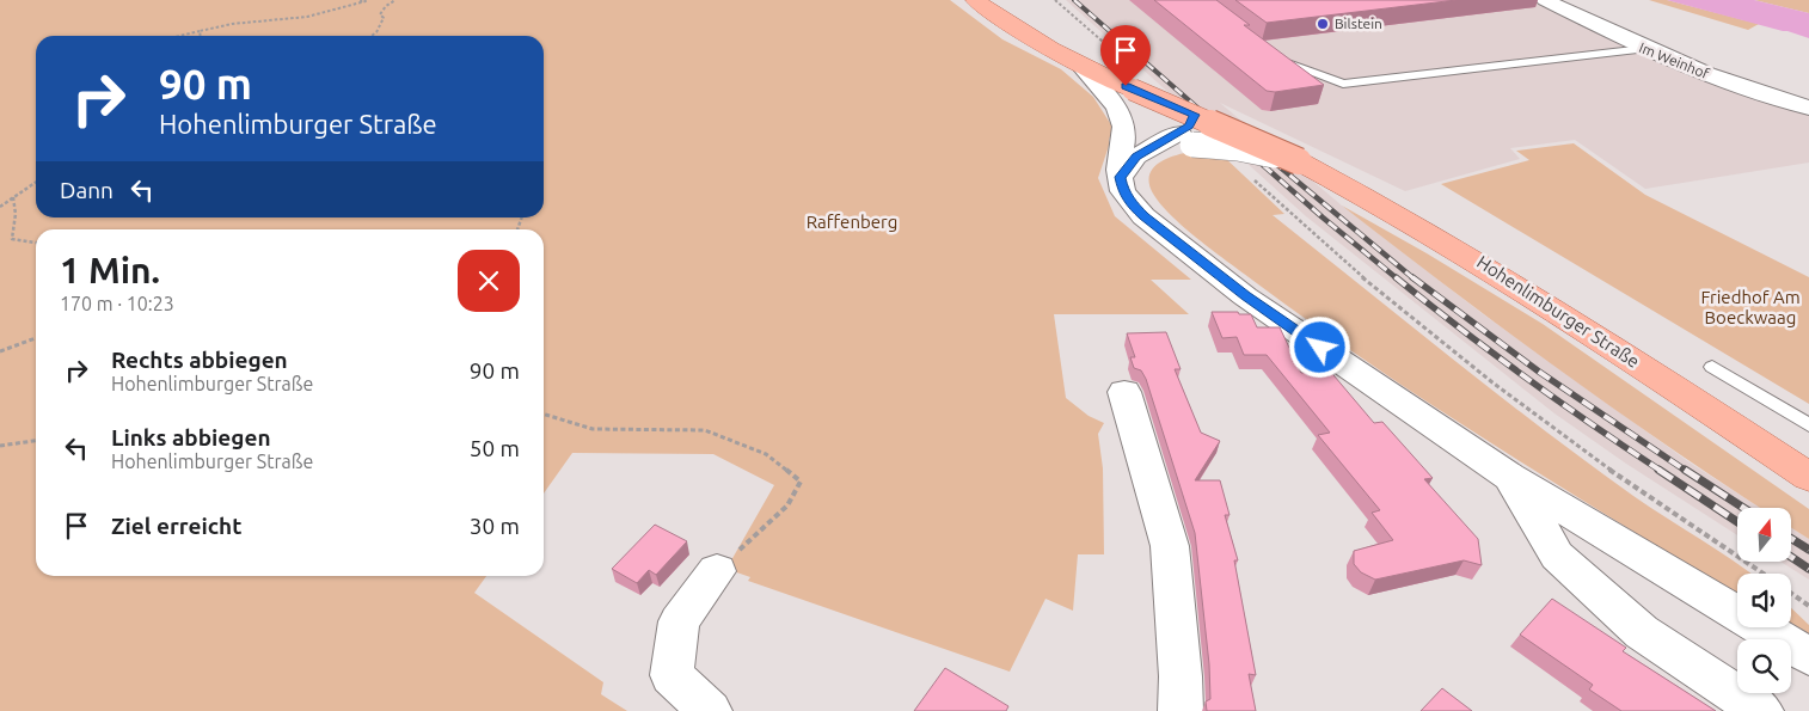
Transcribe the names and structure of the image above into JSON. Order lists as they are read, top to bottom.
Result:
{
  "streets": {
    "main road": ["Hohenlimburger Straße"],
    "street": ["Im Weinhof"]
  },
  "parks": ["Raffenberg", "Friedhof Am Boeckwaag"],
  "places": ["Bilstein"],
  "north": "top",
  "page": {
    "turn": ["90 m", "Hohenlimburger Straße"],
    "then": "Dann",
    "heading": ["1 Min.", "170 m · 10:23"],
    "list": [
      {
        "name": "Rechts abbiegen",
        "note": "Hohenlimburger Straße",
        "value": "90 m"
      },
      {
        "name": "Links abbiegen",
        "note": "Hohenlimburger Straße",
        "value": "50 m"
      },
      {
        "name": "Ziel erreicht",
        "value": "30 m"
      }
    ]
  }
}
